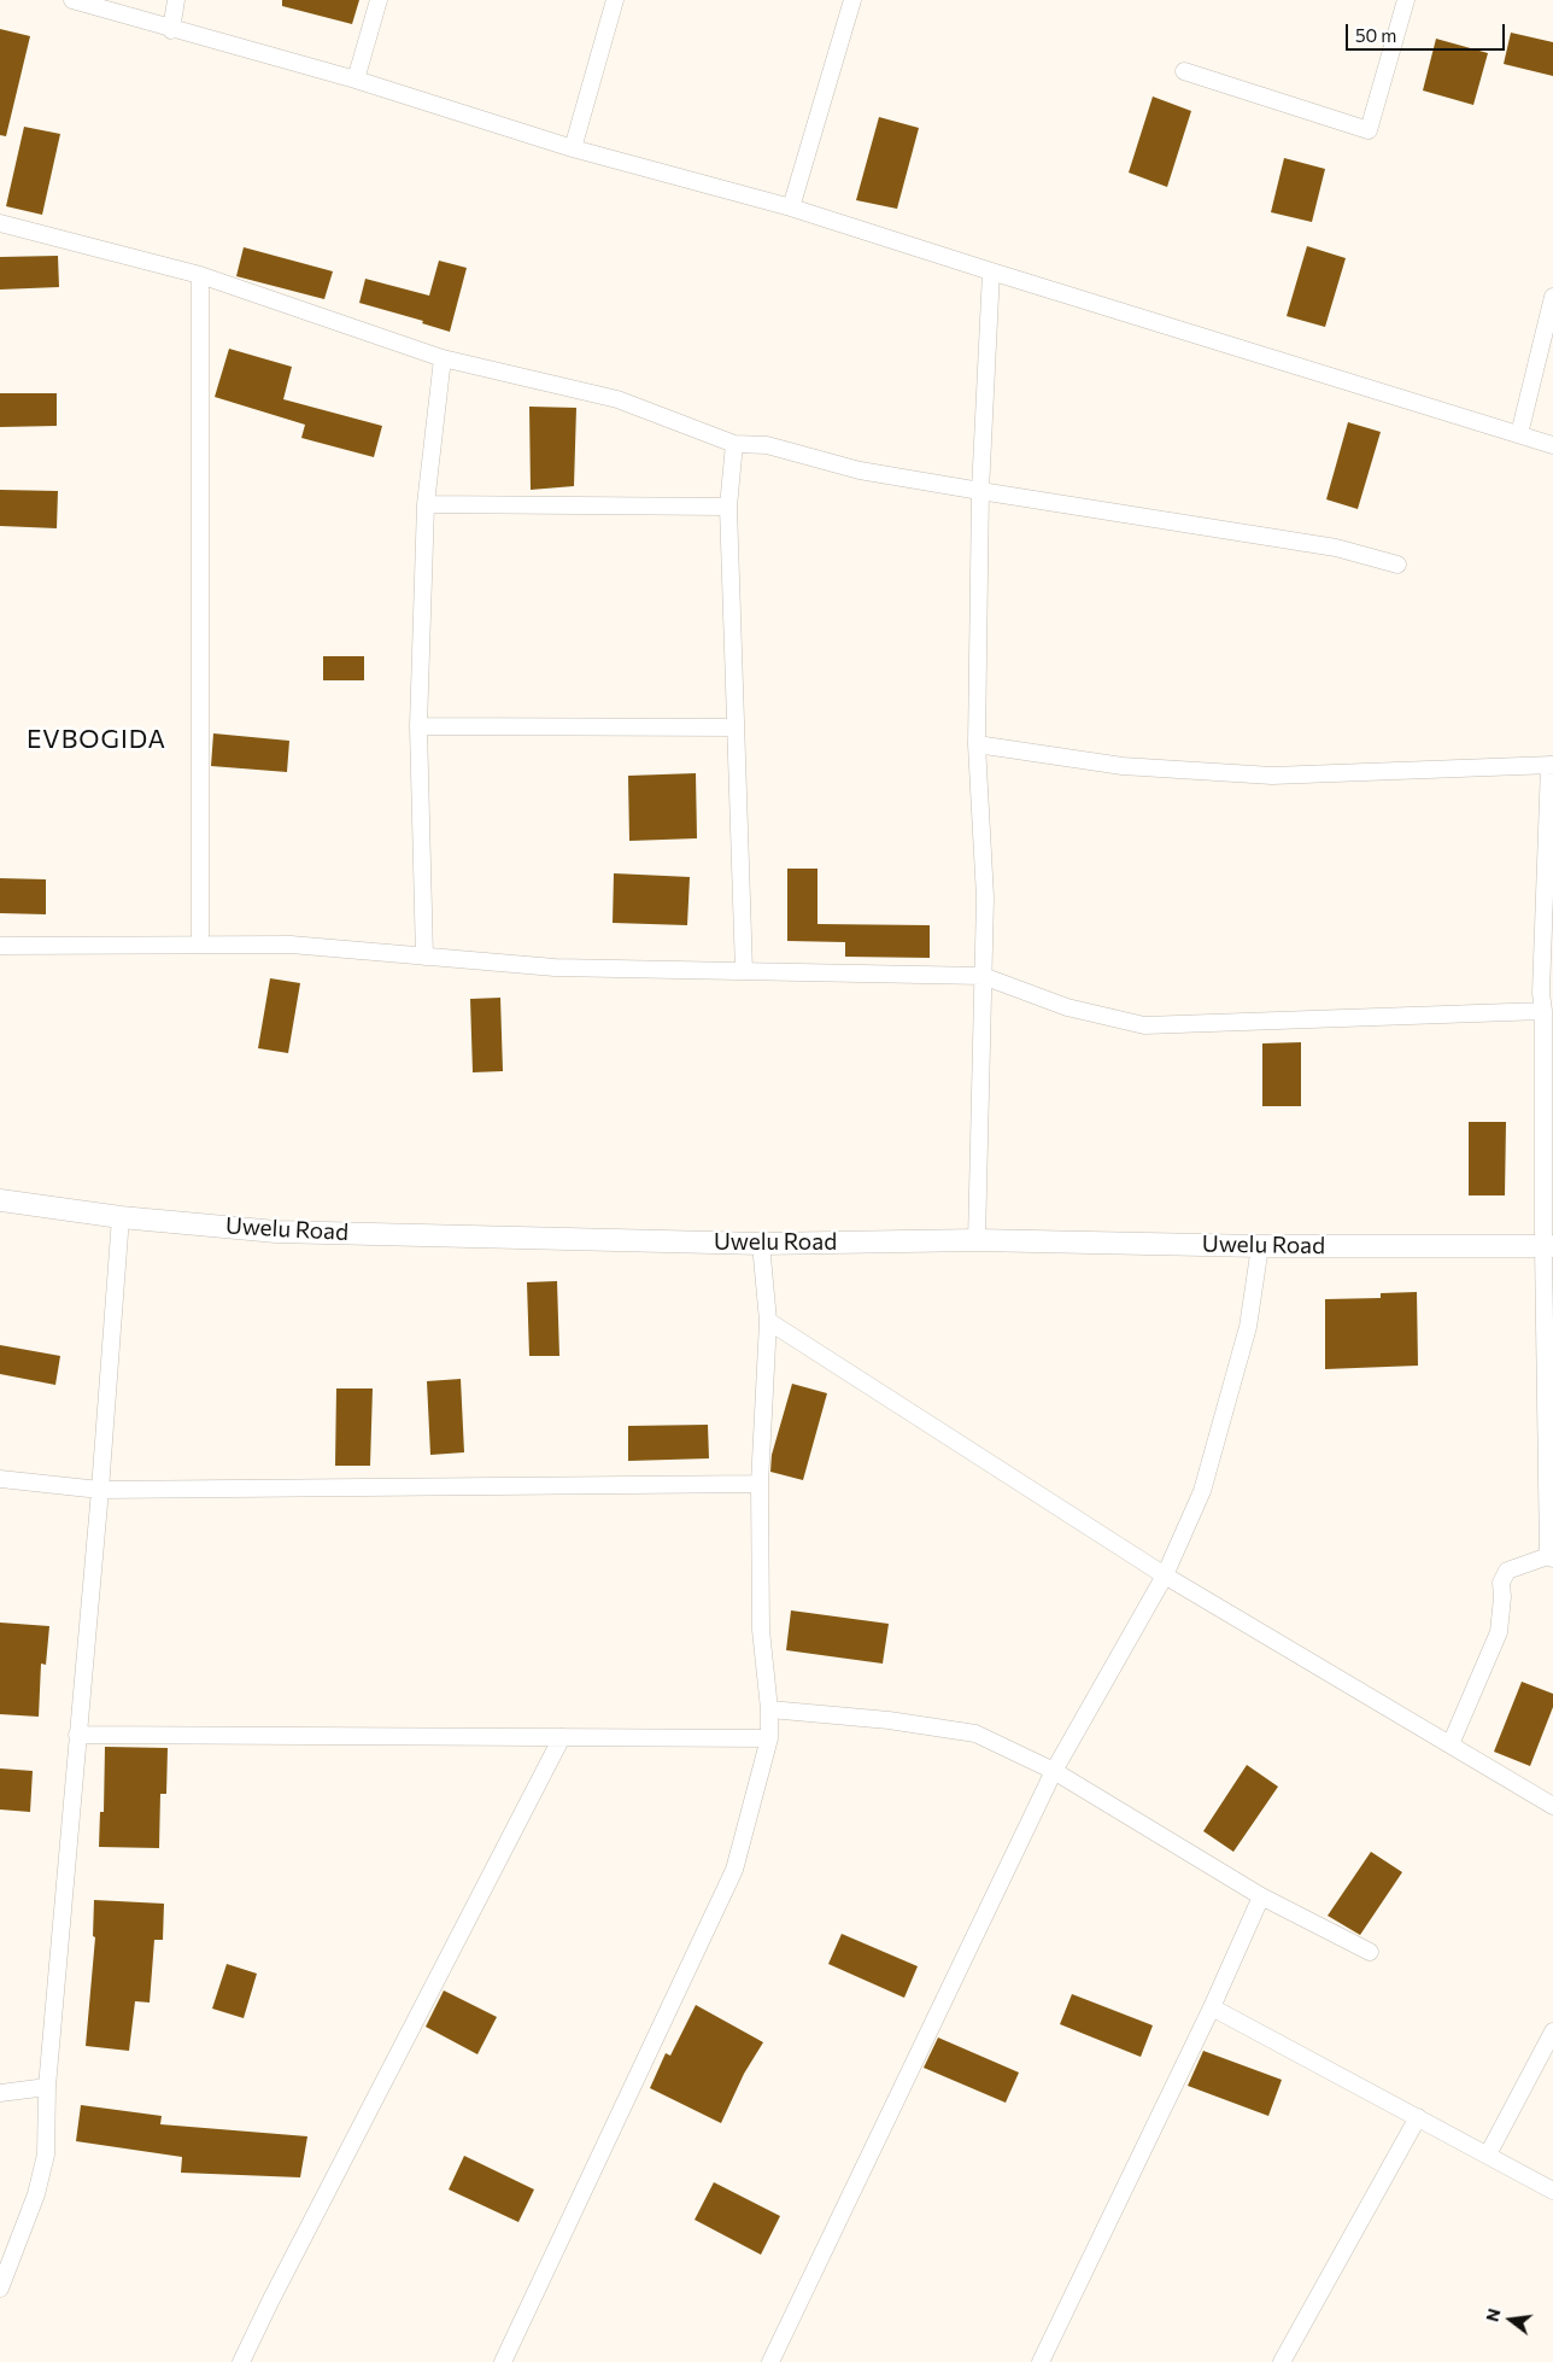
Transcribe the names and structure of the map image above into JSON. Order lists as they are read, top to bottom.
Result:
{
  "streets": {
    "street": ["Uwelu Road"]
  },
  "districts": ["EVBOGIDA"],
  "scale_bar": "50 m",
  "north": "left"
}
